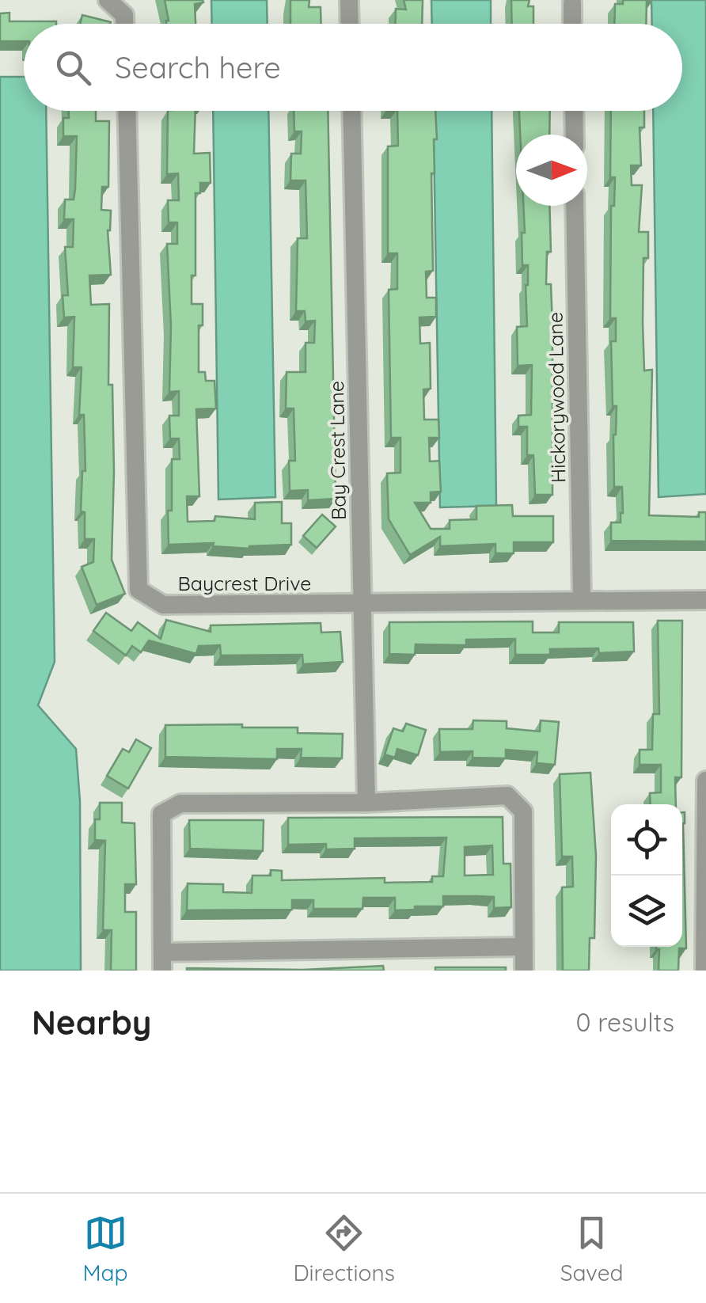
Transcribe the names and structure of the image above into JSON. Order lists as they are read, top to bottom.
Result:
{
  "streets": {
    "street": ["Hickorywood Lane", "Bay Crest Lane", "Baycrest Drive"]
  },
  "crossings": [
    ["Hickorywood Lane", "Baycrest Drive"],
    ["Bay Crest Lane", "Baycrest Drive"]
  ],
  "north": "right",
  "page": {
    "search": "Search here",
    "heading": ["Nearby", "0 results"],
    "nav": ["Map", "Directions", "Saved"]
  }
}
